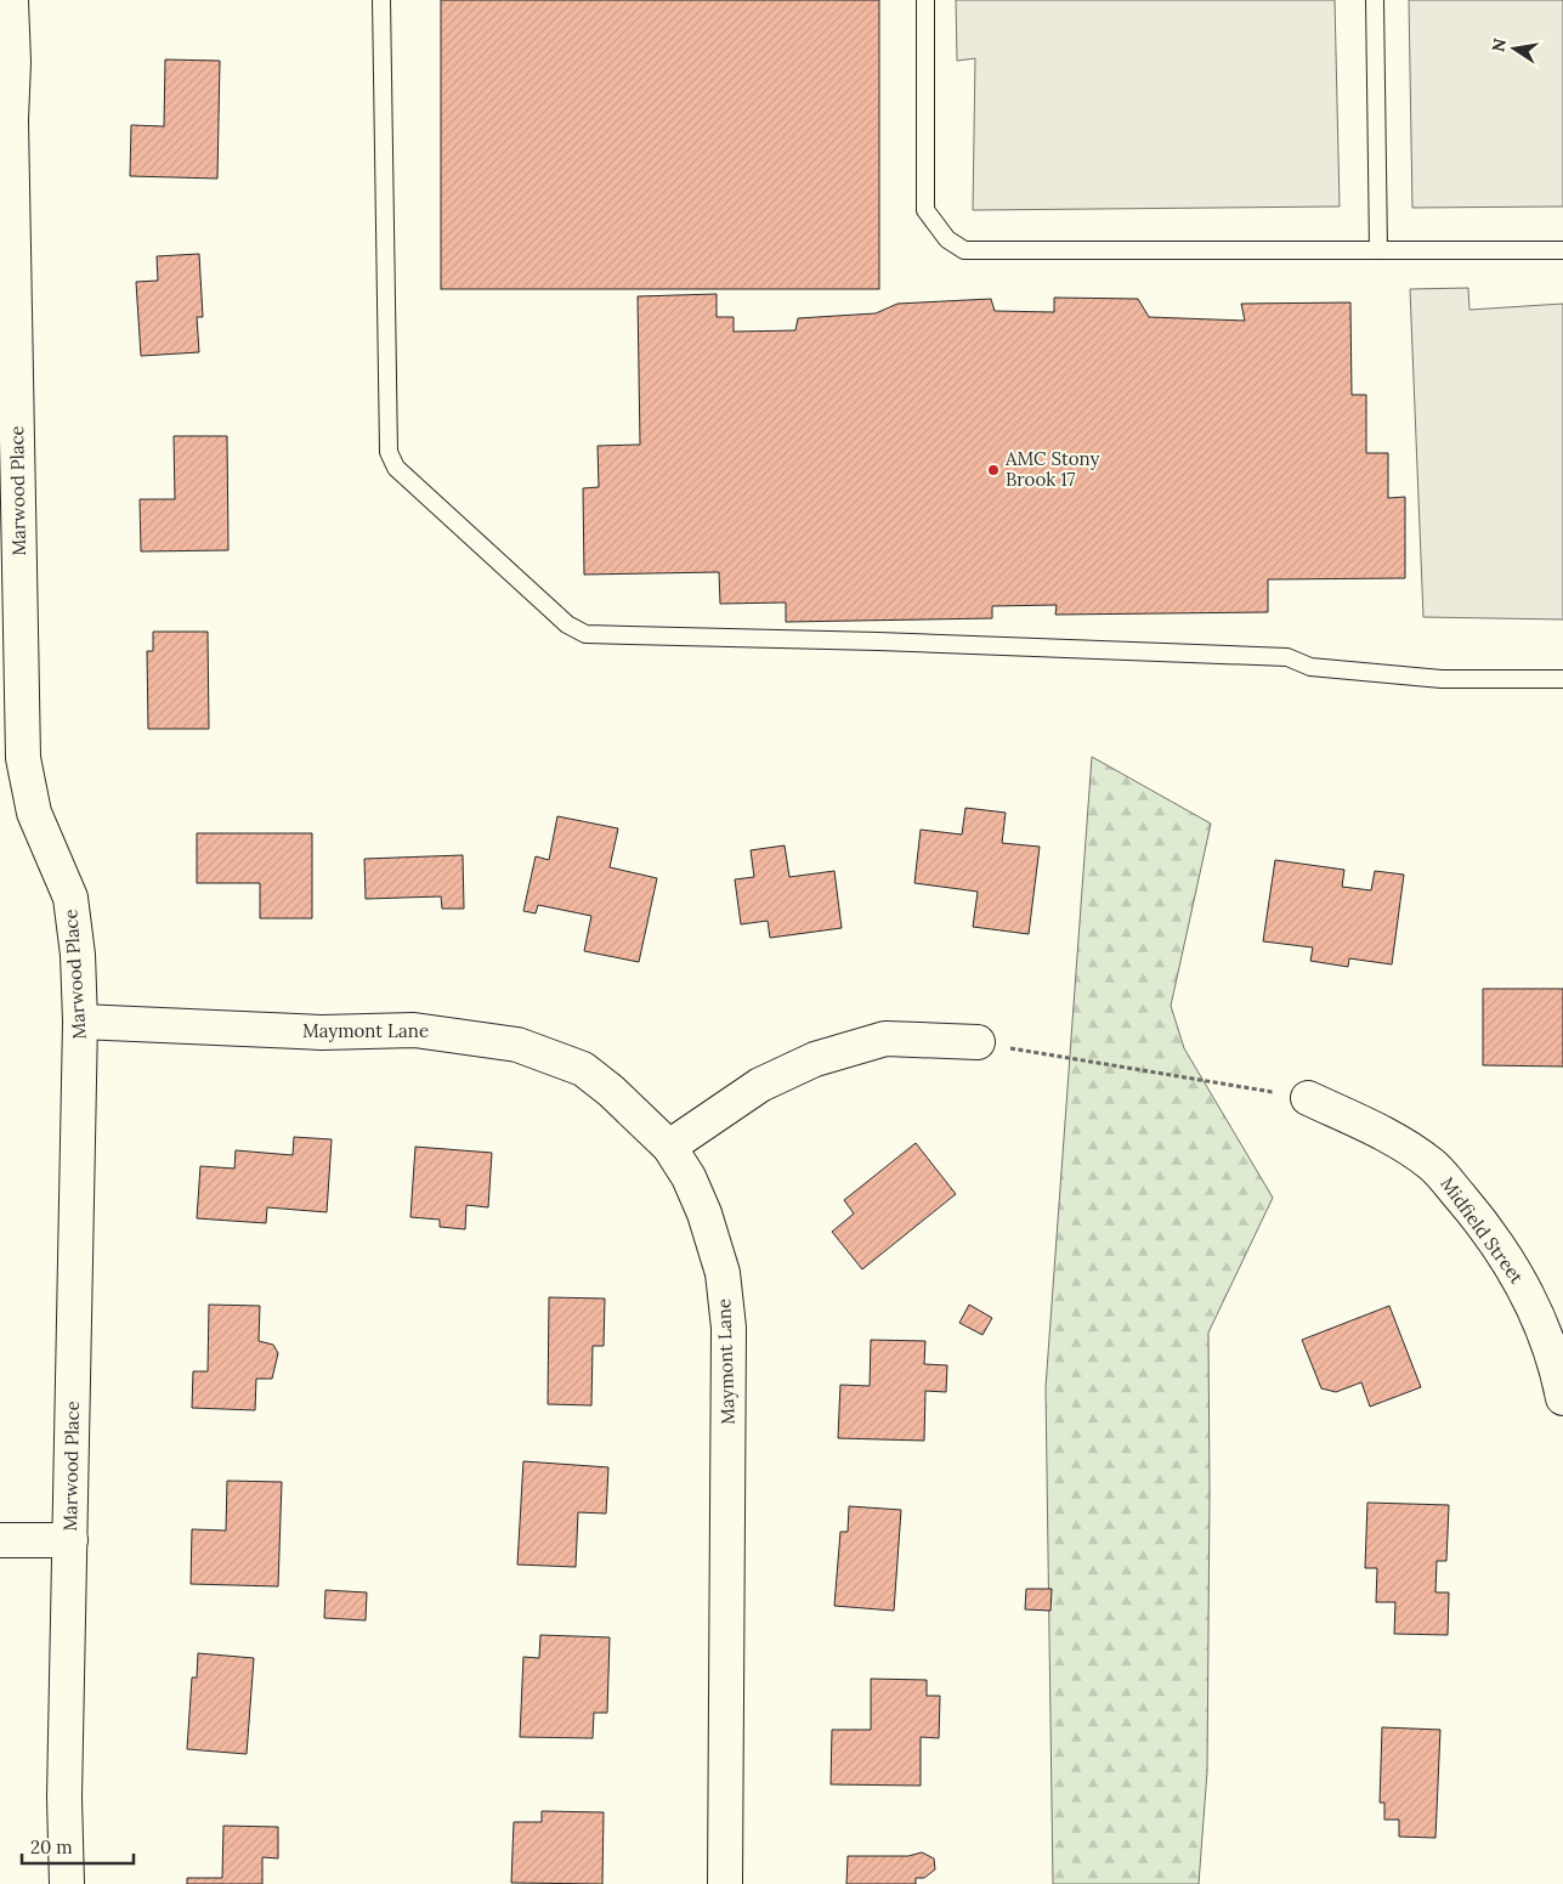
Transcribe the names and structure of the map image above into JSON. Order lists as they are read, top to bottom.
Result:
{
  "streets": {
    "street": ["Marwood Place", "Maymont Lane", "Midfield Street"]
  },
  "crossings": [
    ["Marwood Place", "Maymont Lane"]
  ],
  "places": ["AMC Stony Brook 17"],
  "scale_bar": "20 m",
  "north": "left"
}
